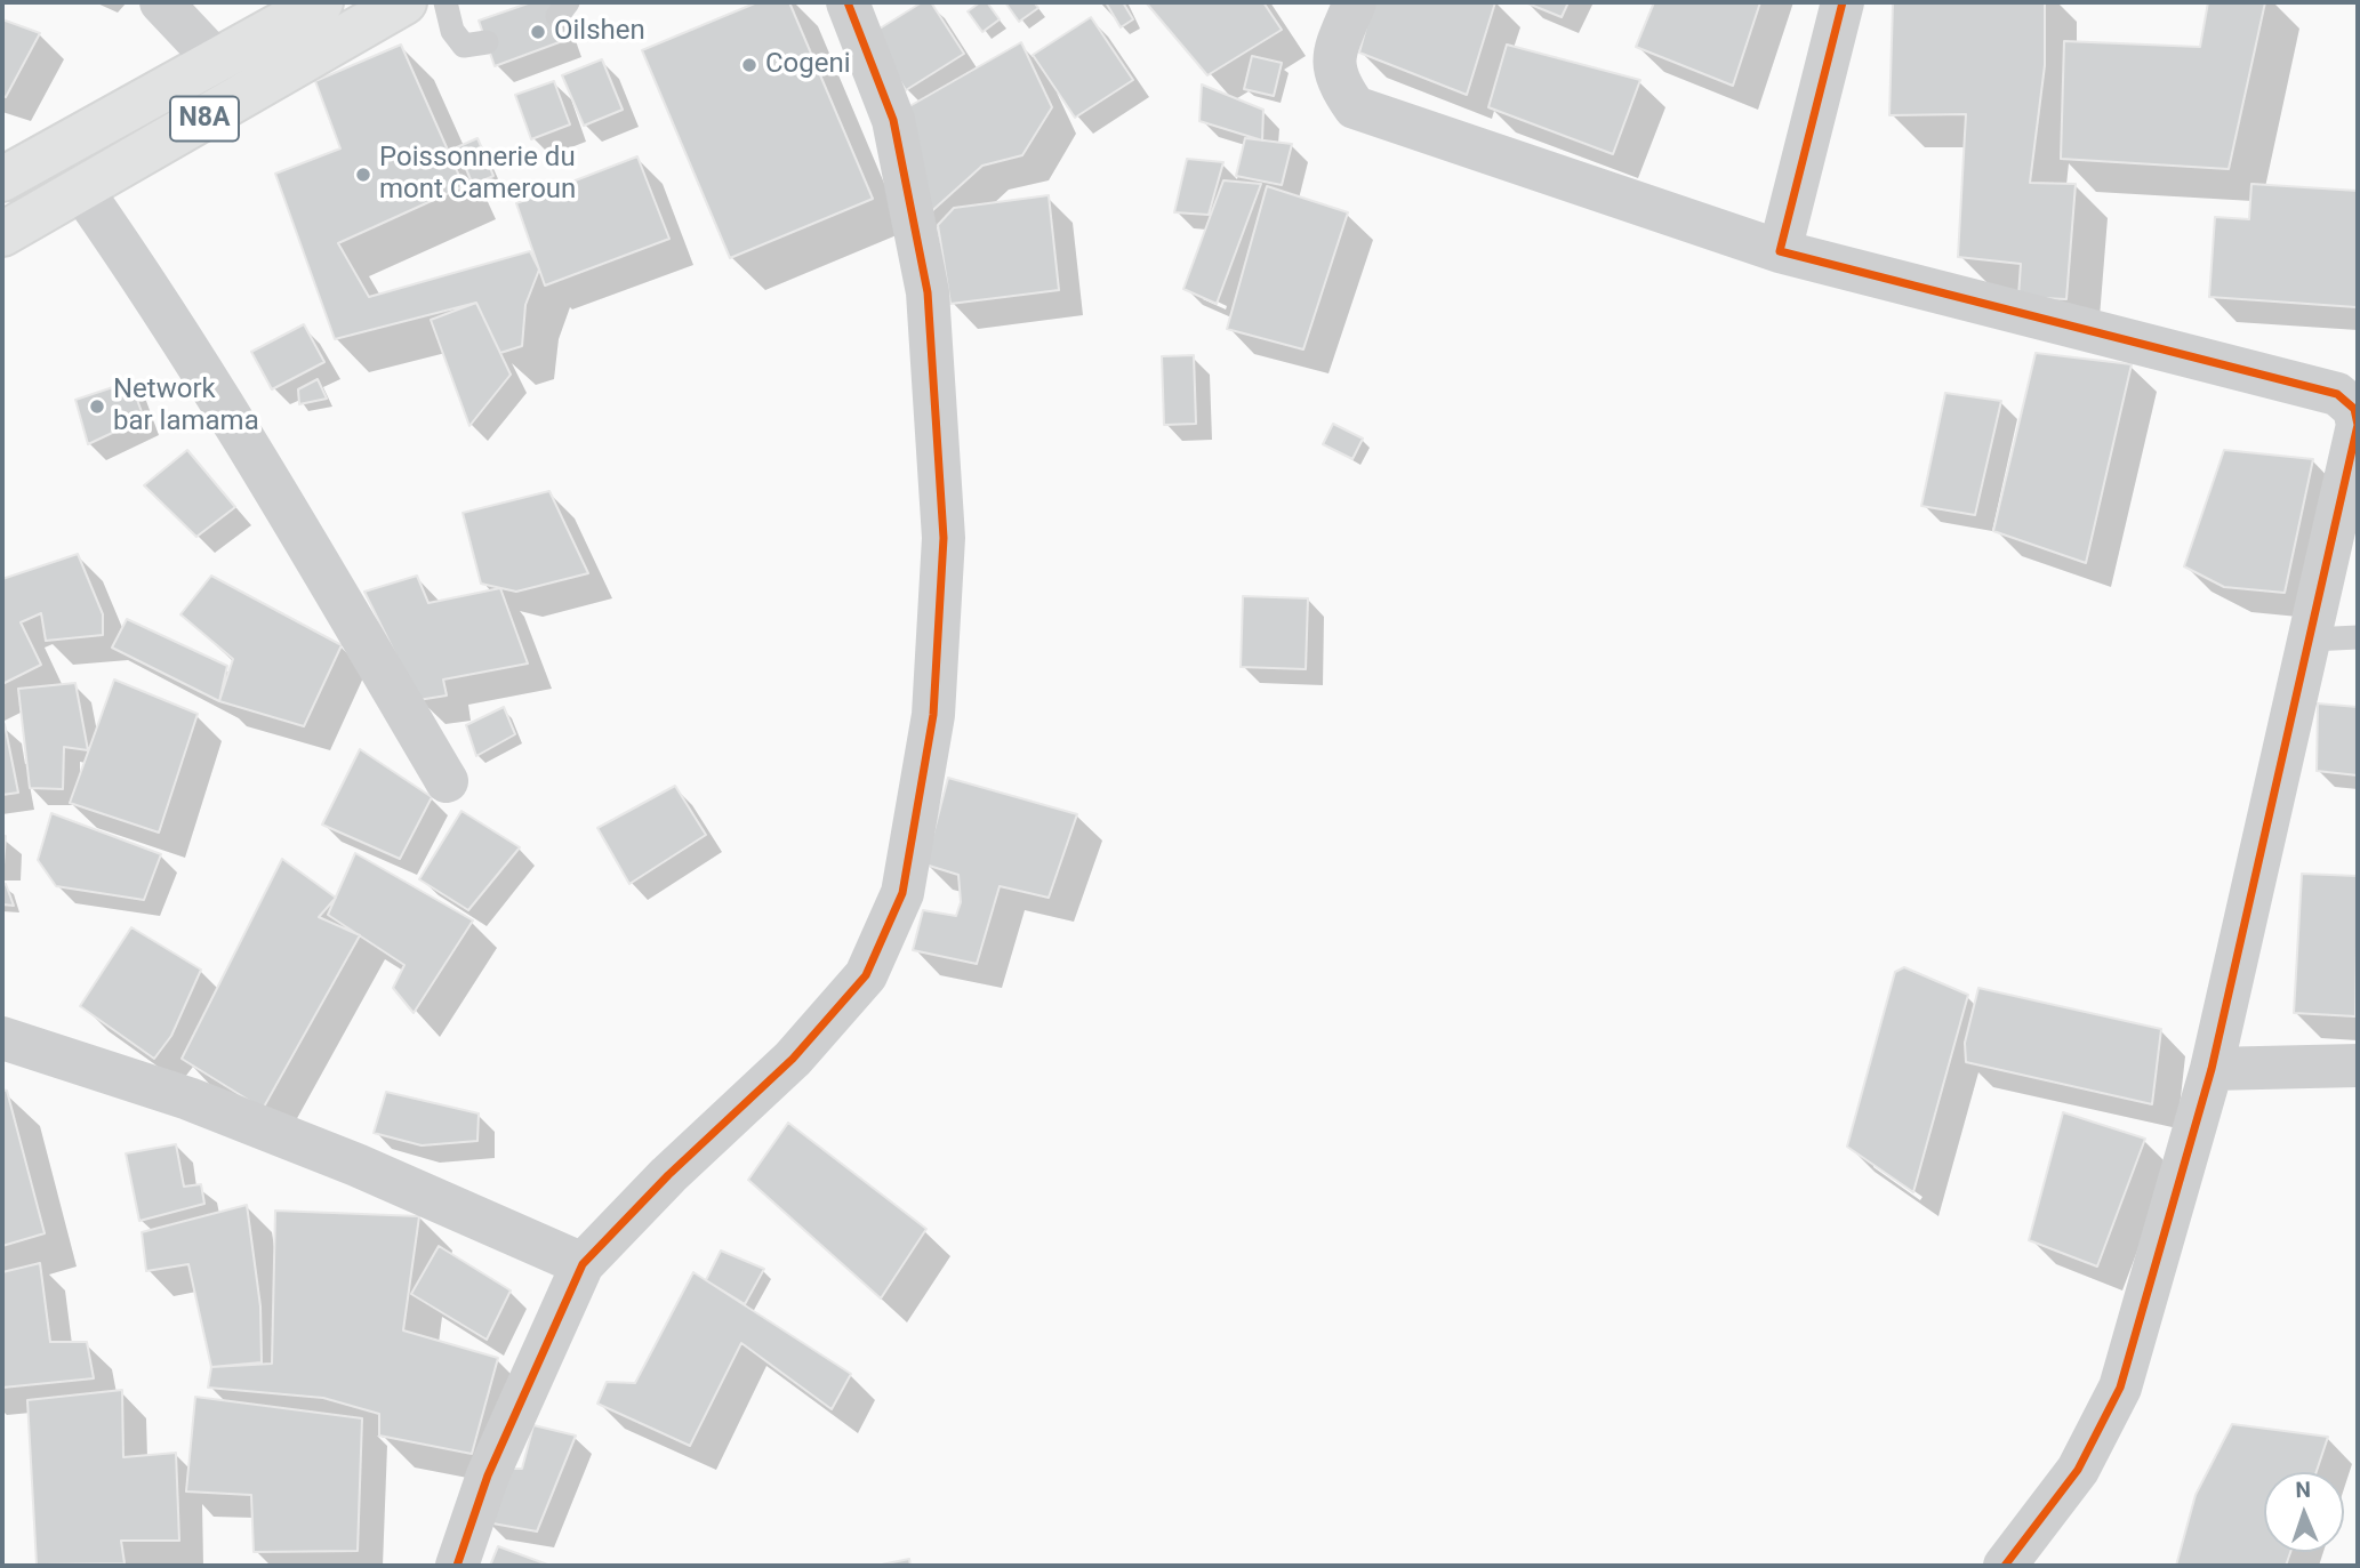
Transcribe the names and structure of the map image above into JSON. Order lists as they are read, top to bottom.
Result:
{
  "streets": {
    "highway": ["N8A"]
  },
  "places": [
    "Oilshen",
    "Cogeni",
    "Poissonnerie du mont Cameroun",
    "Network bar lamama"
  ],
  "north": "top"
}
